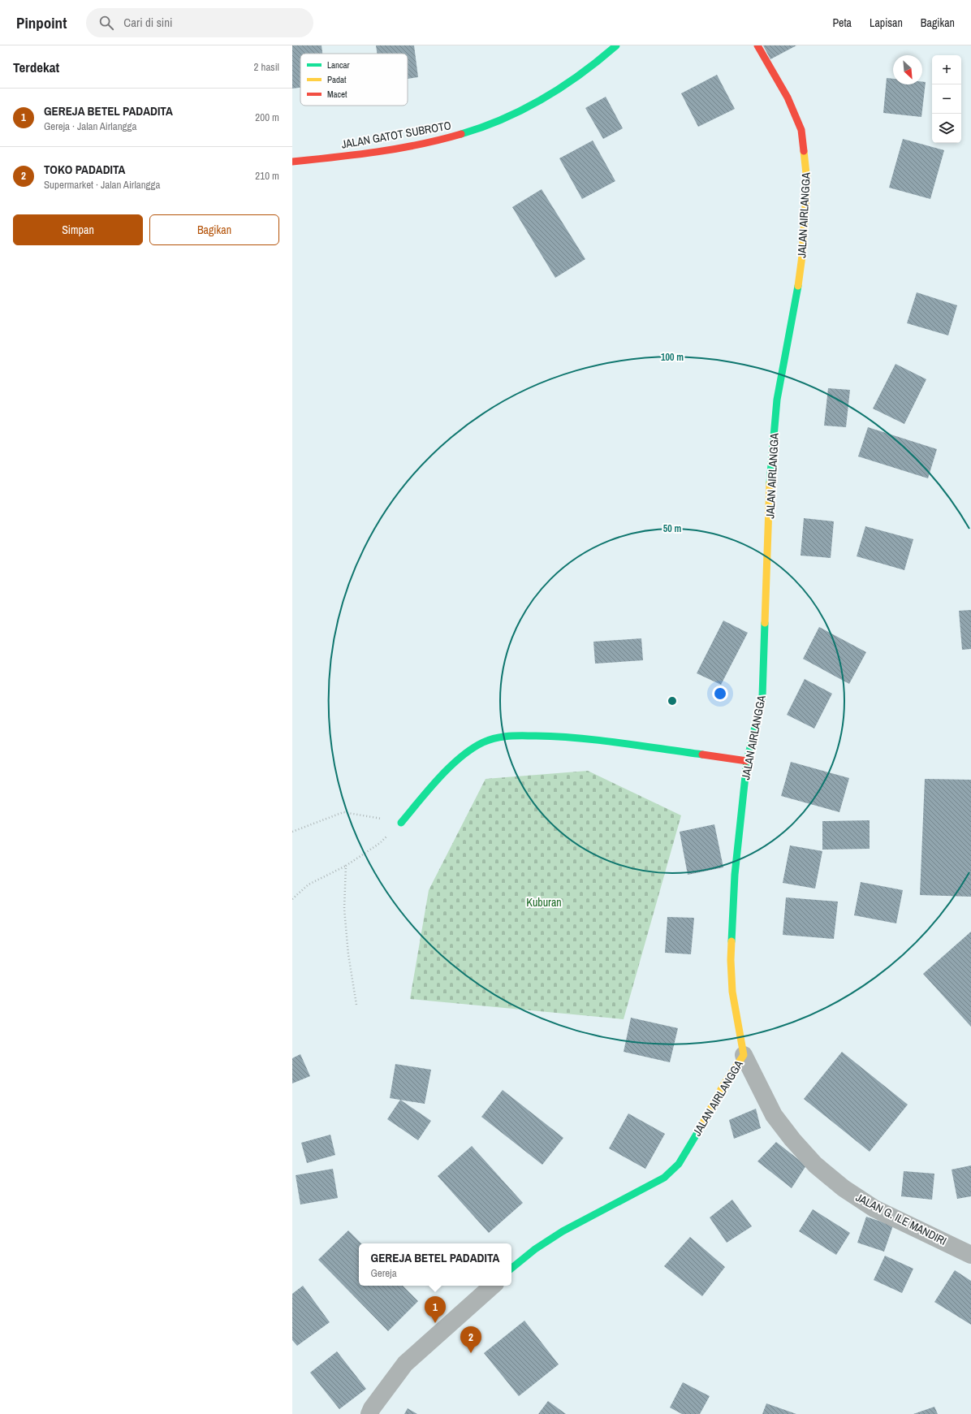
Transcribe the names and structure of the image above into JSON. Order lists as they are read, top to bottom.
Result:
{
  "streets": {
    "main road": ["JALAN GATOT SUBROTO", "JALAN AIRLANGGA"],
    "street": ["JALAN G. ILE MANDIRI"]
  },
  "crossings": [
    ["JALAN AIRLANGGA", "JALAN G. ILE MANDIRI"]
  ],
  "parks": ["Kuburan"],
  "legend": ["Lancar", "Padat", "Macet"],
  "north": "bottom right",
  "page": {
    "header": "Pinpoint",
    "search": "Cari di sini",
    "nav": ["Peta", "Lapisan", "Bagikan"],
    "heading": ["Terdekat", "2 hasil"],
    "map_buttons": ["+", "−"],
    "list": [
      {
        "mark": "1",
        "name": "GEREJA BETEL PADADITA",
        "note": "Gereja · Jalan Airlangga",
        "value": "200 m"
      },
      {
        "mark": "2",
        "name": "TOKO PADADITA",
        "note": "Supermarket · Jalan Airlangga",
        "value": "210 m"
      }
    ],
    "buttons": ["Simpan", "Bagikan"],
    "popup": ["GEREJA BETEL PADADITA", "Gereja"],
    "pins": ["1", "2"]
  },
  "rings": ["100 m", "50 m"]
}
